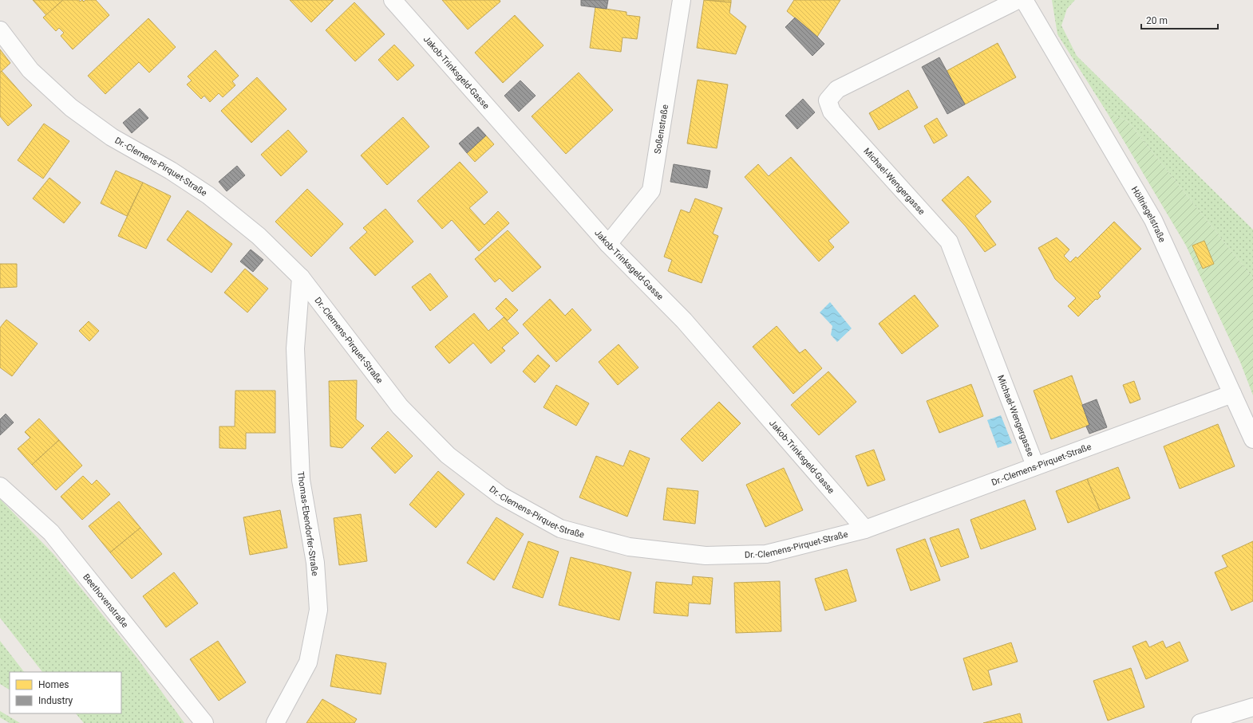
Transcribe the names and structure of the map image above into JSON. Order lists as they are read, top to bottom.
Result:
{
  "streets": {
    "street": [
      "Jakob-Trinksgeld-Gasse",
      "Soßenstraße",
      "Dr.-Clemens-Pirquet-Straße",
      "Michael-Wengergasse",
      "Höllriegelstraße",
      "Thomas-Ebendorfer-Straße",
      "Beethovenstraße"
    ]
  },
  "crossings": [
    ["Jakob-Trinksgeld-Gasse", "Soßenstraße"],
    ["Jakob-Trinksgeld-Gasse", "Dr.-Clemens-Pirquet-Straße"],
    ["Dr.-Clemens-Pirquet-Straße", "Michael-Wengergasse"],
    ["Dr.-Clemens-Pirquet-Straße", "Höllriegelstraße"],
    ["Dr.-Clemens-Pirquet-Straße", "Thomas-Ebendorfer-Straße"]
  ],
  "legend": ["Homes", "Industry"],
  "scale_bar": "20 m"
}
